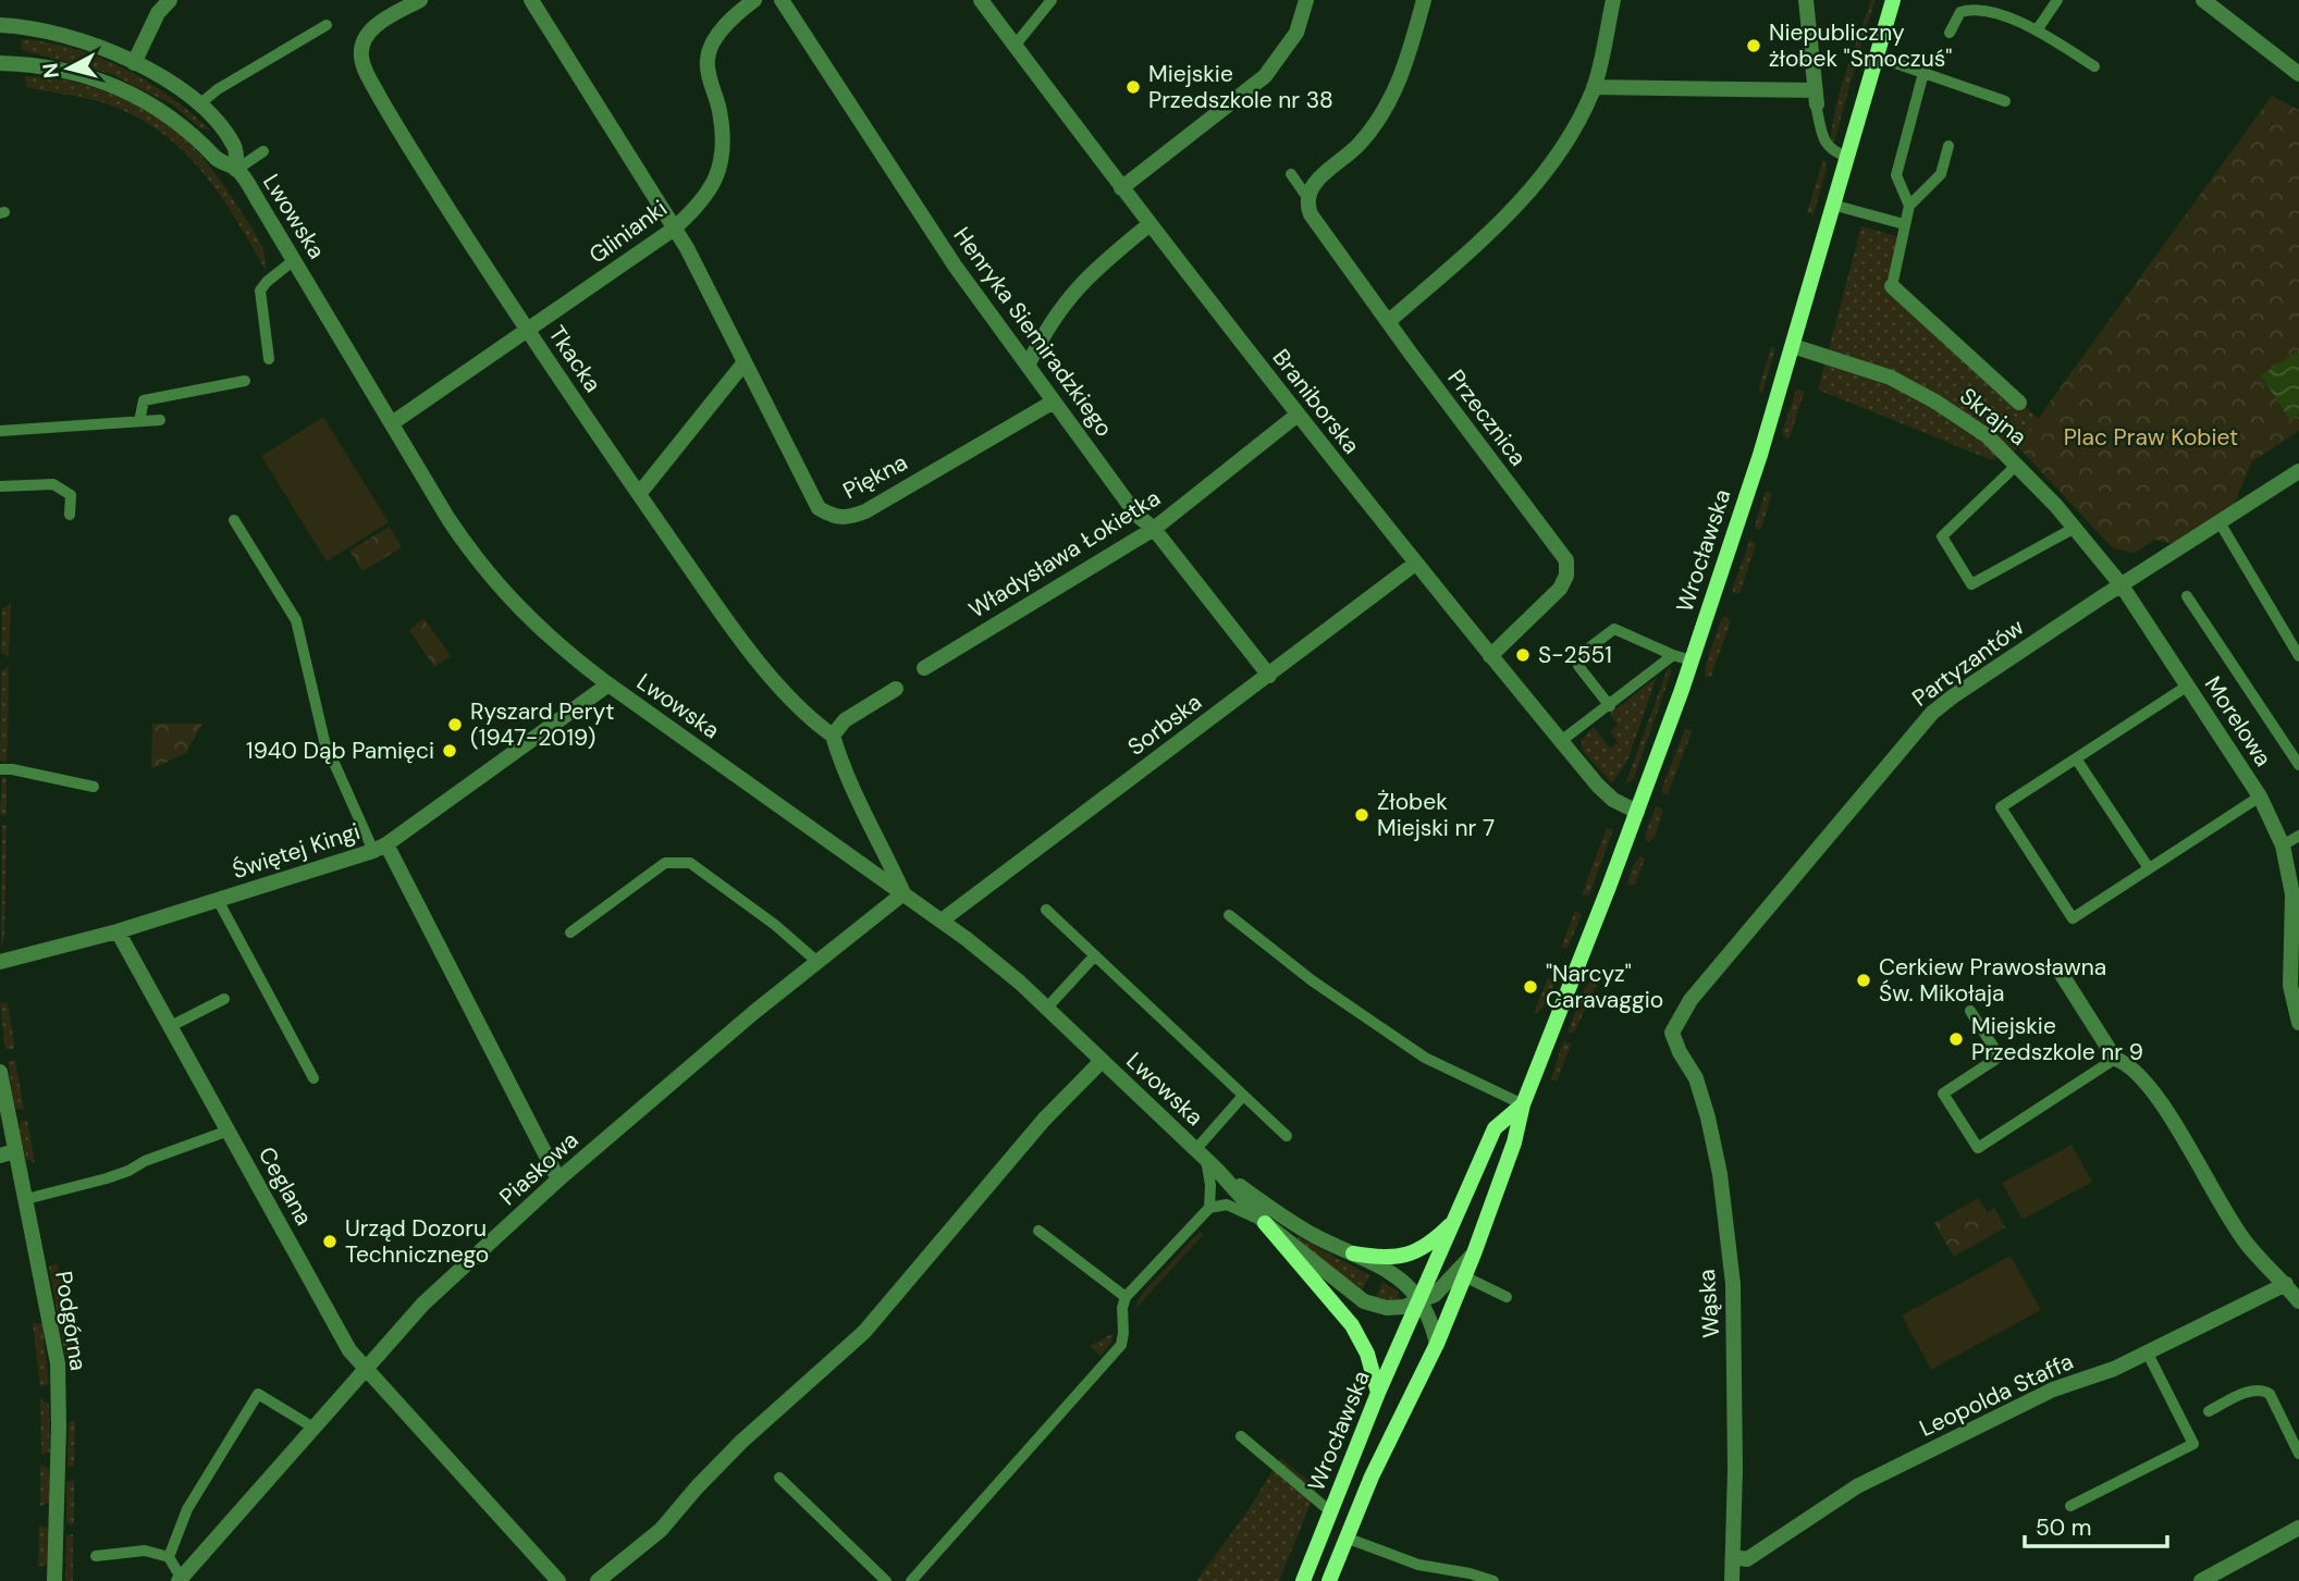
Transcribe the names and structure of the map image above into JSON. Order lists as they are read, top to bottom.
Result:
{
  "streets": {
    "main road": ["Wrocławska"],
    "street": [
      "Lwowska",
      "Glinianki",
      "Henryka Siemiradzkiego",
      "Tkacka",
      "Braniborska",
      "Skrajna",
      "Przecznica",
      "Piękna",
      "Władysława Łokietka",
      "Partyzantów",
      "Morelowa",
      "Sorbska",
      "Świętej Kingi",
      "Piaskowa",
      "Ceglana",
      "Wąska",
      "Podgórna",
      "Leopolda Staffa"
    ]
  },
  "crossings": [
    ["Lwowska", "Glinianki"],
    ["Lwowska", "Wrocławska"],
    ["Lwowska", "Sorbska"],
    ["Lwowska", "Świętej Kingi"],
    ["Lwowska", "Piaskowa"],
    ["Glinianki", "Tkacka"],
    ["Glinianki", "Piękna"],
    ["Henryka Siemiradzkiego", "Piękna"],
    ["Henryka Siemiradzkiego", "Władysława Łokietka"],
    ["Henryka Siemiradzkiego", "Sorbska"],
    ["Braniborska", "Przecznica"],
    ["Braniborska", "Wrocławska"],
    ["Braniborska", "Władysława Łokietka"],
    ["Braniborska", "Sorbska"],
    ["Skrajna", "Wrocławska"],
    ["Skrajna", "Partyzantów"],
    ["Skrajna", "Morelowa"],
    ["Partyzantów", "Morelowa"],
    ["Partyzantów", "Wąska"],
    ["Świętej Kingi", "Ceglana"],
    ["Piaskowa", "Ceglana"],
    ["Wąska", "Leopolda Staffa"]
  ],
  "parks": ["Plac Praw Kobiet"],
  "places": [
    "Niepubliczny żłobek \"Smoczuś\"",
    "Miejskie Przedszkole nr 38",
    "S-2551",
    "Ryszard Peryt (1947-2019)",
    "1940 Dąb Pamięci",
    "Żłobek Miejski nr 7",
    "Cerkiew Prawosławna Św. Mikołaja",
    "\"Narcyz\" Caravaggio",
    "Miejskie Przedszkole nr 9",
    "Urząd Dozoru Technicznego"
  ],
  "scale_bar": "50 m",
  "north": "left"
}
